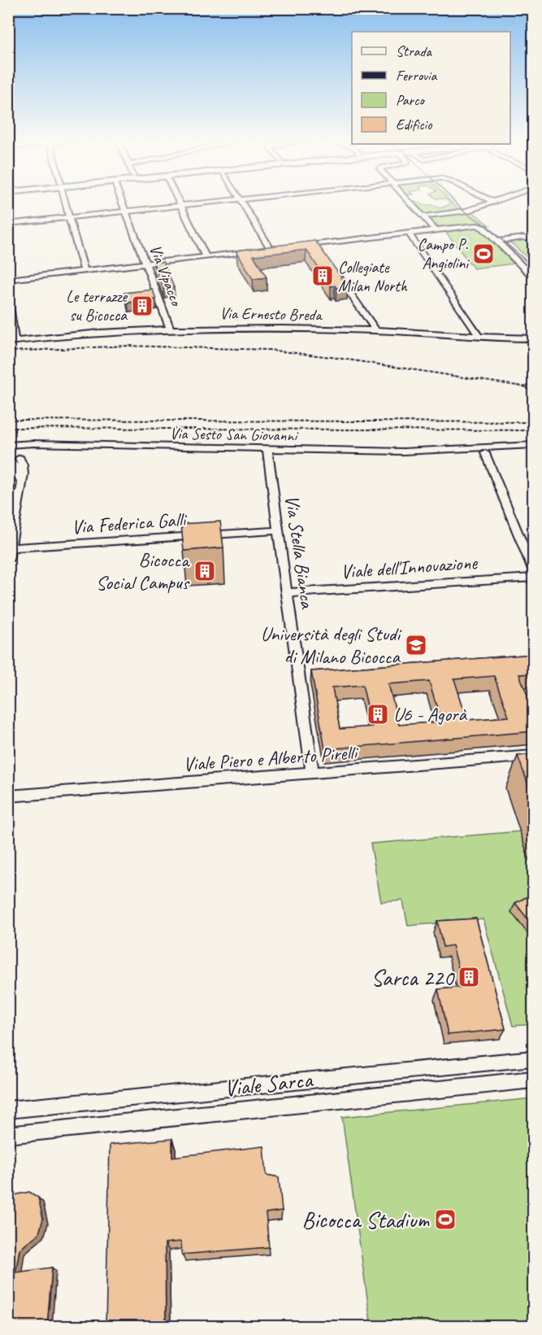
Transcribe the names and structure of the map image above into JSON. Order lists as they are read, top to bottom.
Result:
{
  "streets": {
    "street": [
      "Via Vipacco",
      "Via Ernesto Breda",
      "Via Sesto San Giovanni",
      "Via Federica Galli",
      "Via Stella Bianca",
      "Viale dell'Innovazione",
      "Viale Piero e Alberto Pirelli",
      "Viale Sarca"
    ]
  },
  "crossings": [
    ["Via Vipacco", "Via Ernesto Breda"],
    ["Via Sesto San Giovanni", "Via Stella Bianca"],
    ["Via Federica Galli", "Via Stella Bianca"],
    ["Via Stella Bianca", "Viale dell'Innovazione"],
    ["Via Stella Bianca", "Viale Piero e Alberto Pirelli"]
  ],
  "places": {
    "sports": ["Campo P. Angiolini", "Bicocca Stadium"],
    "building": [
      "Collegiate Milan North",
      "Le terrazze su Bicocca",
      "Bicocca Social Campus",
      "U6 - Agorà",
      "Sarca 220"
    ],
    "school or university": ["Università degli Studi di Milano Bicocca"]
  },
  "legend": [
    "Strada",
    "Ferrovia",
    "Parco",
    "Edificio"
  ]
}
